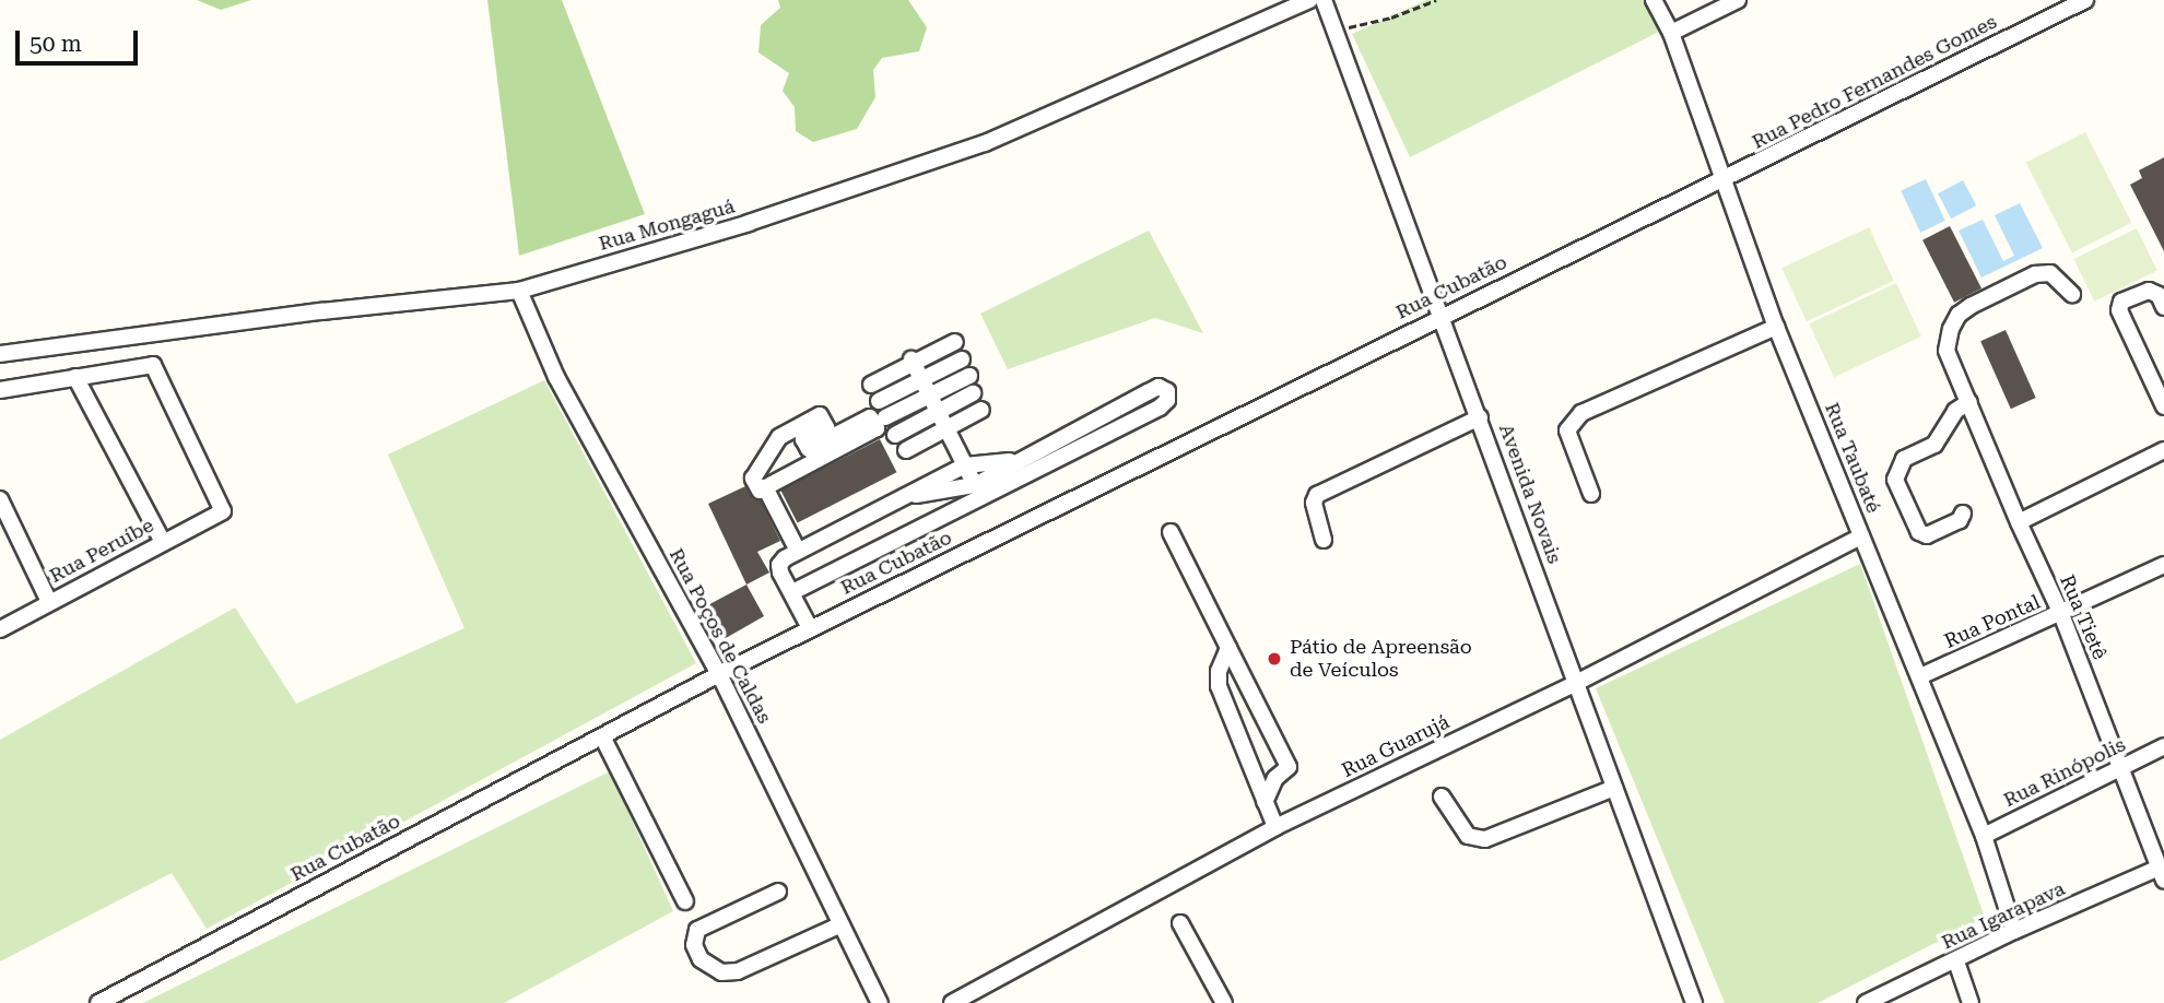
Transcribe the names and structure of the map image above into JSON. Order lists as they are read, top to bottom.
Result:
{
  "streets": {
    "street": [
      "Rua Pedro Fernandes Gomes",
      "Rua Mongaguá",
      "Rua Cubatão",
      "Rua Taubaté",
      "Avenida Novais",
      "Rua Peruíbe",
      "Rua Tietê",
      "Rua Pontal",
      "Rua Poços de Caldas",
      "Rua Guarujá",
      "Rua Rinópolis",
      "Rua Igarapava"
    ]
  },
  "crossings": [
    ["Rua Pedro Fernandes Gomes", "Rua Cubatão"],
    ["Rua Pedro Fernandes Gomes", "Rua Taubaté"],
    ["Rua Mongaguá", "Rua Poços de Caldas"],
    ["Rua Cubatão", "Rua Taubaté"],
    ["Rua Cubatão", "Avenida Novais"],
    ["Rua Cubatão", "Rua Poços de Caldas"],
    ["Rua Taubaté", "Rua Pontal"],
    ["Rua Taubaté", "Rua Guarujá"],
    ["Rua Taubaté", "Rua Rinópolis"],
    ["Rua Taubaté", "Rua Igarapava"],
    ["Avenida Novais", "Rua Guarujá"],
    ["Rua Tietê", "Rua Pontal"],
    ["Rua Tietê", "Rua Rinópolis"],
    ["Rua Tietê", "Rua Igarapava"]
  ],
  "places": ["Pátio de Apreensão de Veículos"],
  "scale_bar": "50 m"
}
